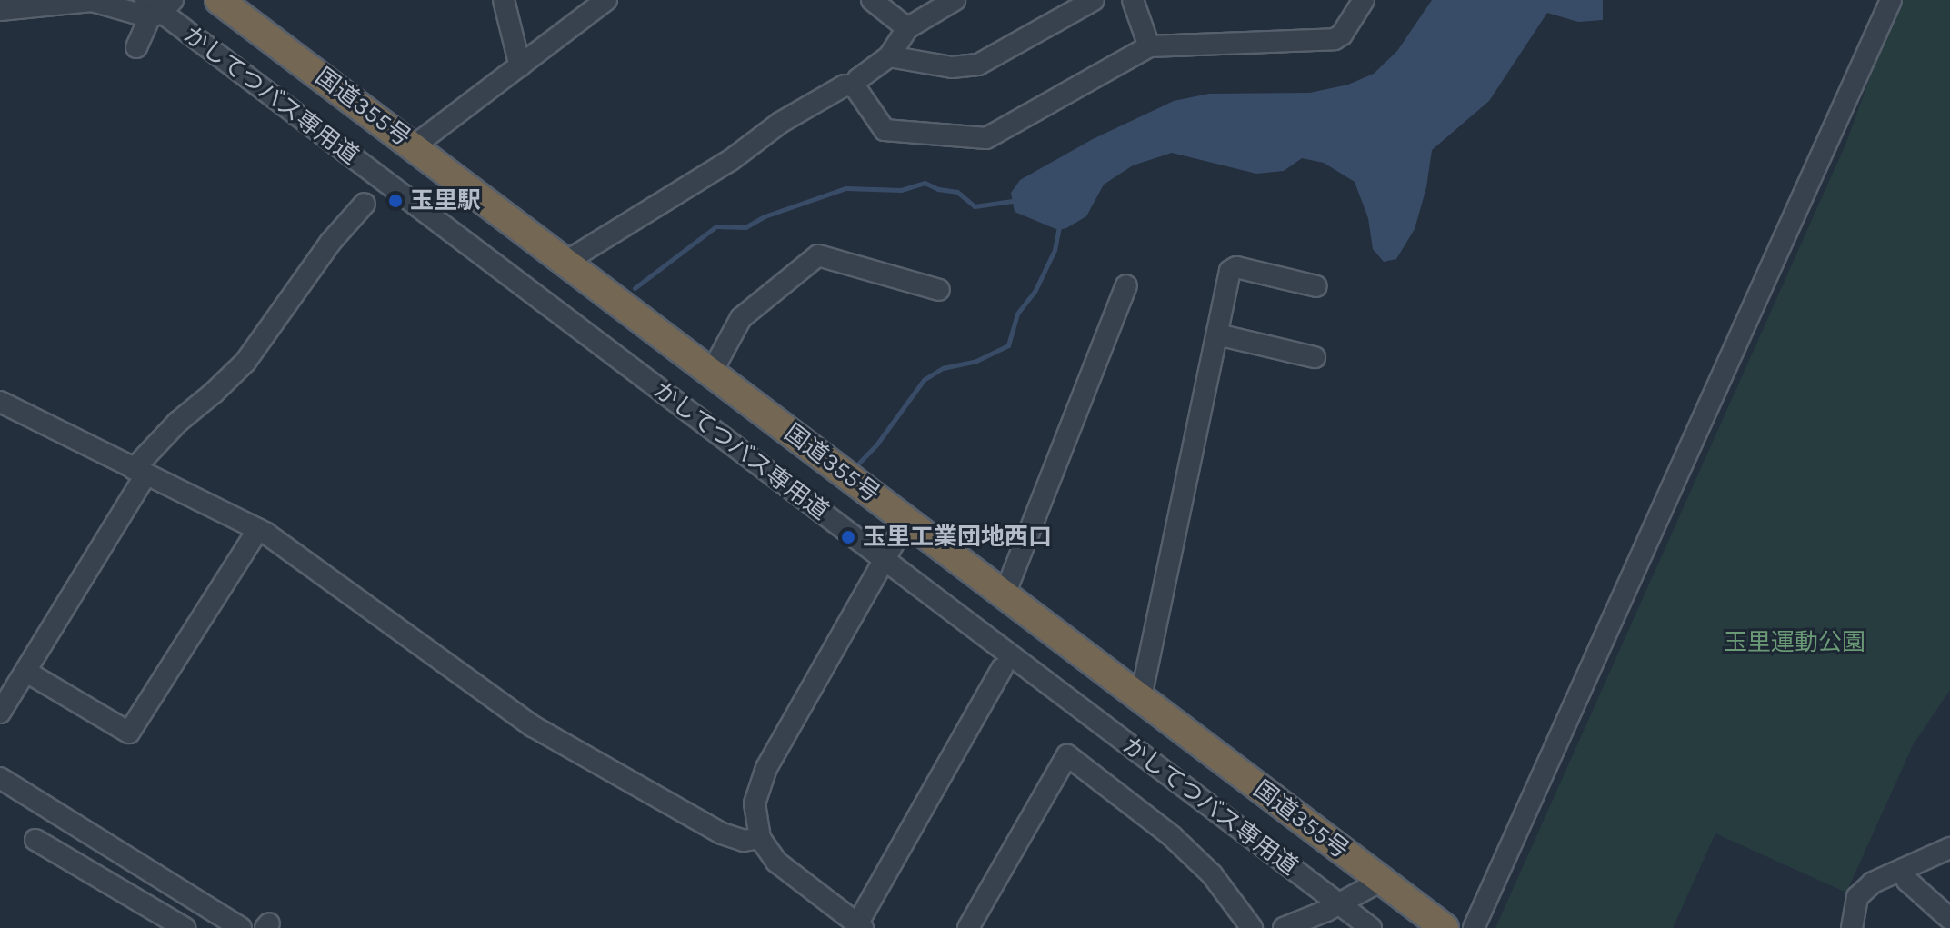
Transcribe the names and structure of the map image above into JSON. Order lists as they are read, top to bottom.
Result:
{
  "streets": {
    "highway": ["国道355号"],
    "street": ["かしてつバス専用道"]
  },
  "parks": ["玉里運動公園"],
  "places": ["玉里駅", "玉里工業団地西口"]
}
